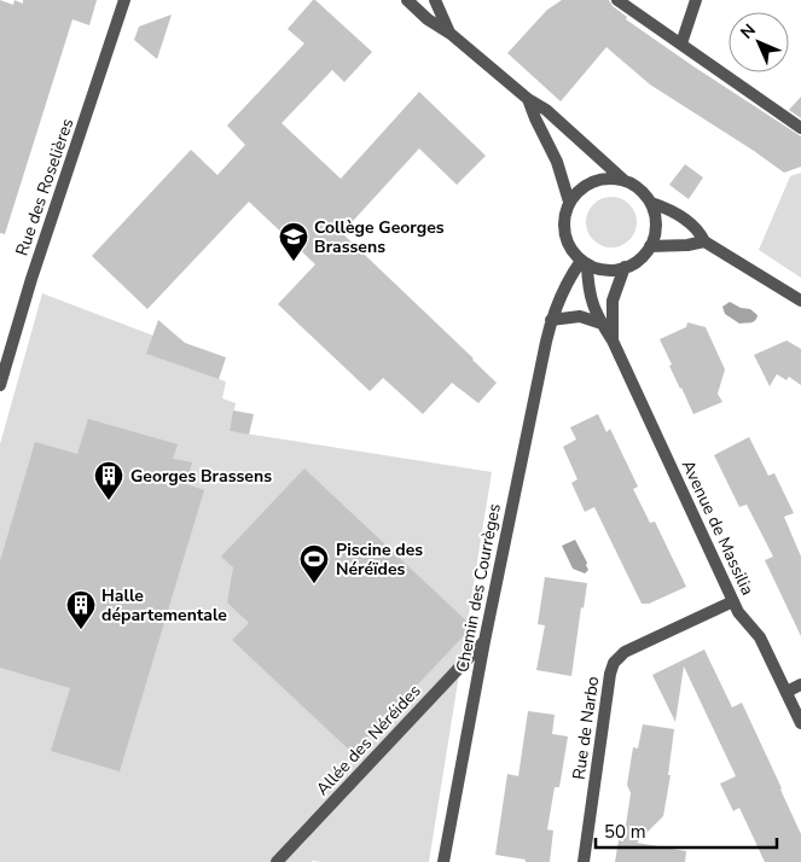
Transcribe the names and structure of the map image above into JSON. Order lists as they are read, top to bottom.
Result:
{
  "streets": {
    "street": [
      "Rue des Roselières",
      "Avenue de Massilia",
      "Chemin des Courrèges",
      "Rue de Narbo",
      "Allée des Néréides"
    ]
  },
  "crossings": [
    ["Avenue de Massilia", "Chemin des Courrèges"],
    ["Avenue de Massilia", "Rue de Narbo"],
    ["Chemin des Courrèges", "Allée des Néréides"]
  ],
  "places": {
    "school or university": ["Collège Georges Brassens"],
    "building": ["Georges Brassens", "Halle départementale"],
    "sports": ["Piscine des Néréïdes"]
  },
  "scale_bar": "50 m",
  "north": "top left"
}
